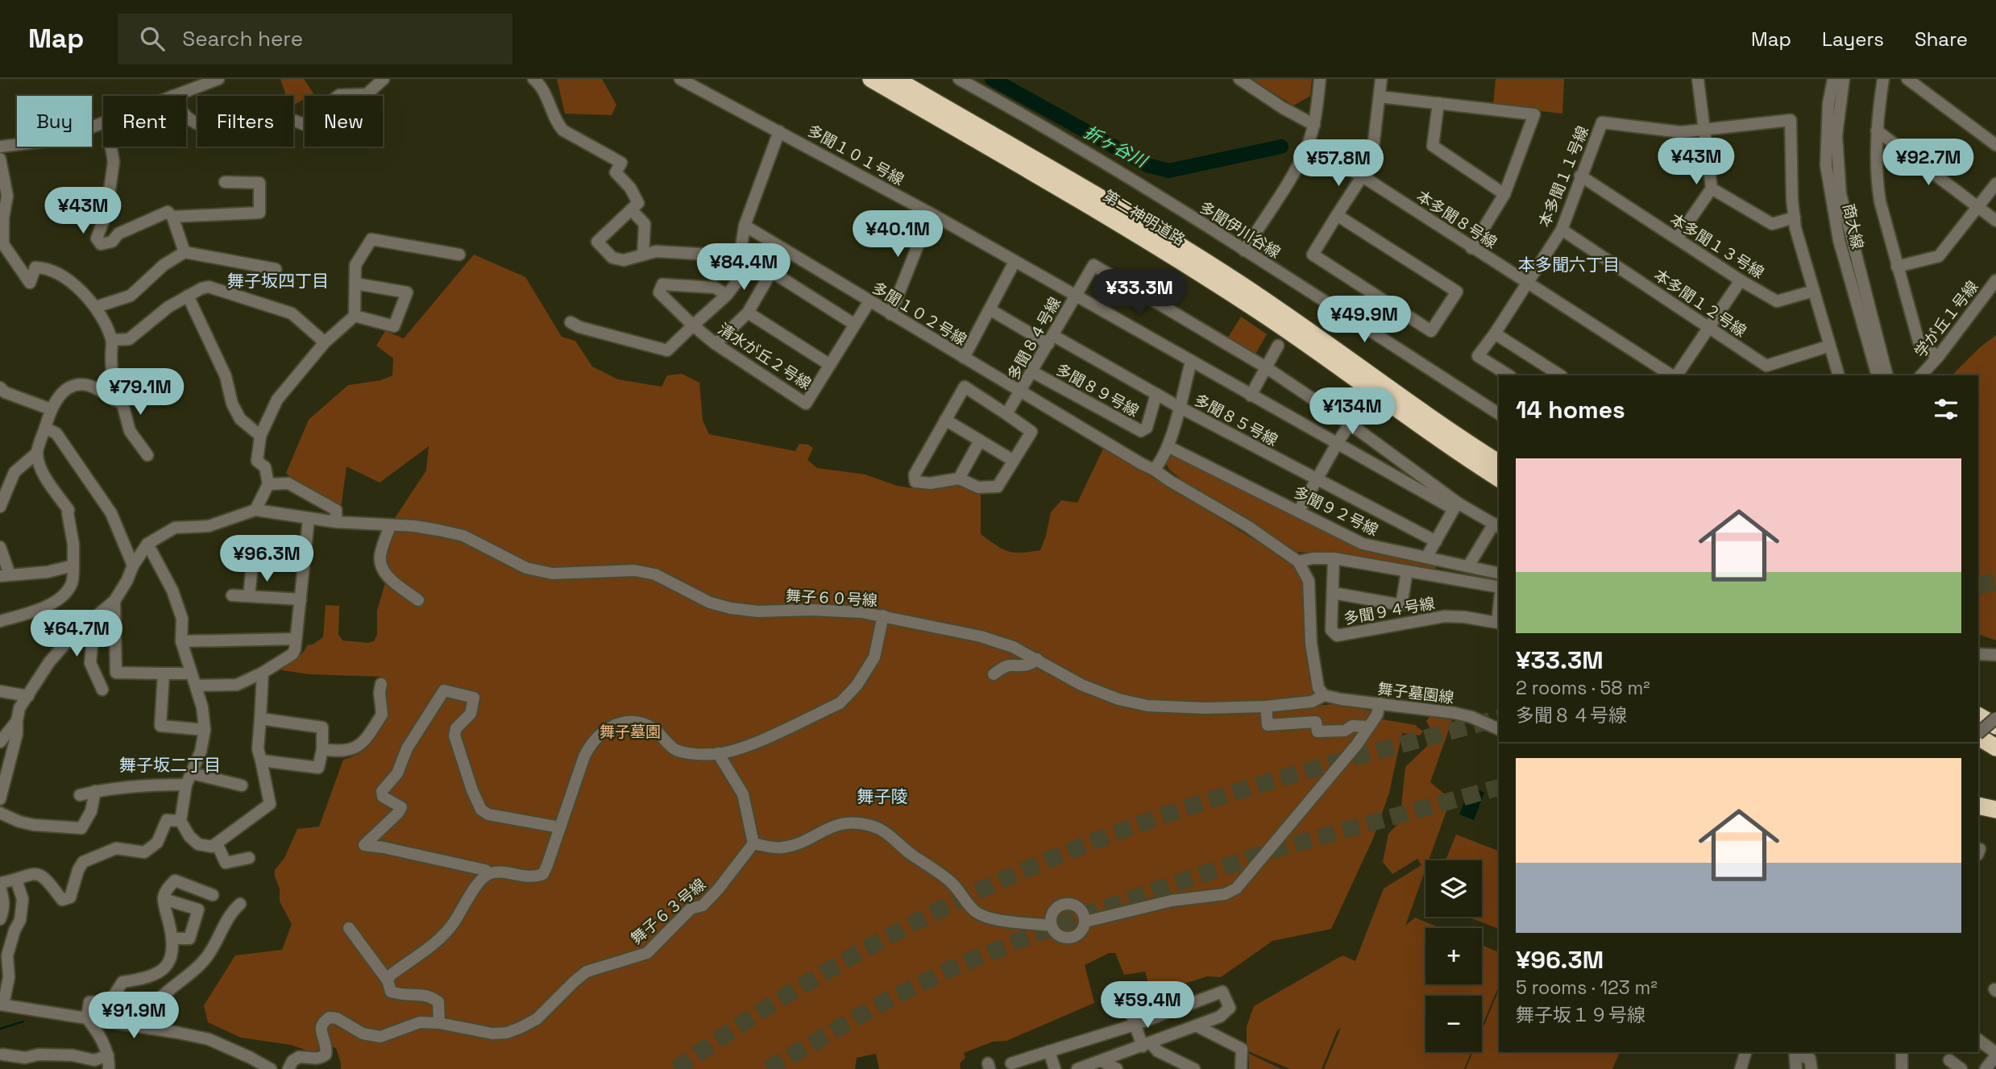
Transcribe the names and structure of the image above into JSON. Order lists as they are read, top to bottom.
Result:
{
  "streets": {
    "highway": ["第二神明道路"],
    "street": [
      "多聞１０１号線",
      "本多聞１１号線",
      "本多聞８号線",
      "商大線",
      "多聞伊川谷線",
      "本多聞１３号線",
      "本多聞１２号線",
      "多聞１０２号線",
      "学が丘１号線",
      "多聞８４号線",
      "清水が丘２号線",
      "多聞８９号線",
      "多聞８５号線",
      "多聞９２号線",
      "舞子６０号線",
      "多聞９４号線",
      "舞子墓園線",
      "舞子６３号線"
    ]
  },
  "crossings": [
    ["多聞１０１号線", "多聞８４号線"],
    ["本多聞１１号線", "本多聞８号線"],
    ["本多聞１１号線", "本多聞１３号線"],
    ["本多聞１１号線", "本多聞１２号線"],
    ["多聞１０２号線", "多聞８４号線"],
    ["多聞１０２号線", "清水が丘２号線"],
    ["多聞８４号線", "多聞８９号線"],
    ["多聞８４号線", "多聞８５号線"],
    ["多聞８９号線", "多聞８５号線"],
    ["舞子６０号線", "舞子墓園線"]
  ],
  "districts": [
    "本多聞六丁目",
    "舞子坂四丁目",
    "舞子坂二丁目",
    "舞子陵"
  ],
  "water": ["折ヶ谷川"],
  "parks": ["舞子墓園"],
  "page": {
    "header": "Map",
    "search": "Search here",
    "nav": ["Map", "Layers", "Share"],
    "chip": [
      "Buy",
      "Rent",
      "Filters",
      "New"
    ],
    "price": [
      "¥43M",
      "¥92.7M",
      "¥57.8M",
      "¥43M",
      "¥40.1M",
      "¥84.4M",
      "¥33.3M",
      "¥49.9M",
      "¥79.1M",
      "¥134M",
      "¥96.3M",
      "¥64.7M",
      "¥59.4M",
      "¥91.9M"
    ],
    "heading": "14 homes",
    "list": [
      {
        "name": "¥33.3M",
        "note": "2 rooms · 58 m² · 多聞８４号線"
      },
      {
        "name": "¥96.3M",
        "note": "5 rooms · 123 m² · 舞子坂１９号線"
      }
    ],
    "map_buttons": ["+", "−"]
  }
}
